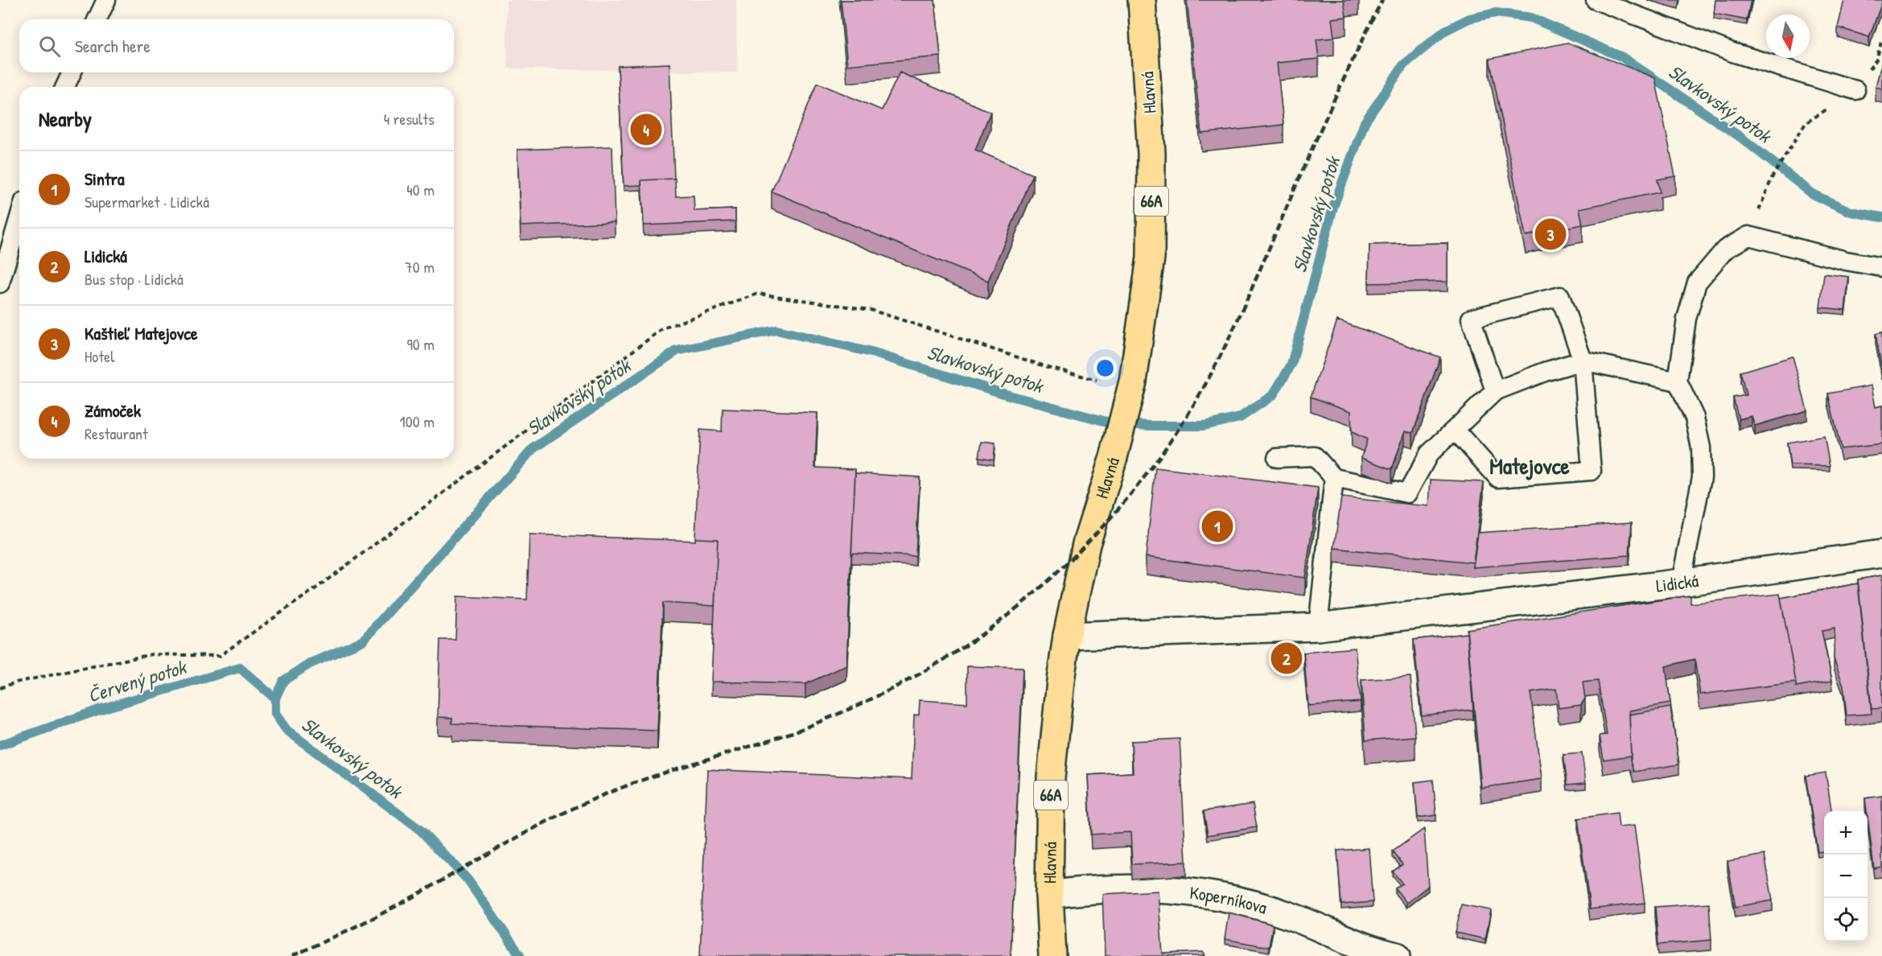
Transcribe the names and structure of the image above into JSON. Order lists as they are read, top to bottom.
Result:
{
  "streets": {
    "main road": ["Hlavná", "66A"],
    "street": ["Lidická", "Koperníkova"]
  },
  "crossings": [
    ["Hlavná", "Lidická"],
    ["Hlavná", "Koperníkova"]
  ],
  "districts": ["Matejovce"],
  "water": ["Slavkovský potok", "Červený potok"],
  "north": "bottom",
  "page": {
    "search": "Search here",
    "heading": ["Nearby", "4 results"],
    "pins": [
      "4",
      "3",
      "1",
      "2"
    ],
    "list": [
      {
        "mark": "1",
        "name": "Sintra",
        "note": "Supermarket · Lidická",
        "value": "40 m"
      },
      {
        "mark": "2",
        "name": "Lidická",
        "note": "Bus stop · Lidická",
        "value": "70 m"
      },
      {
        "mark": "3",
        "name": "Kaštieľ Matejovce",
        "note": "Hotel",
        "value": "90 m"
      },
      {
        "mark": "4",
        "name": "Zámoček",
        "note": "Restaurant",
        "value": "100 m"
      }
    ],
    "map_buttons": ["+", "−"]
  }
}
